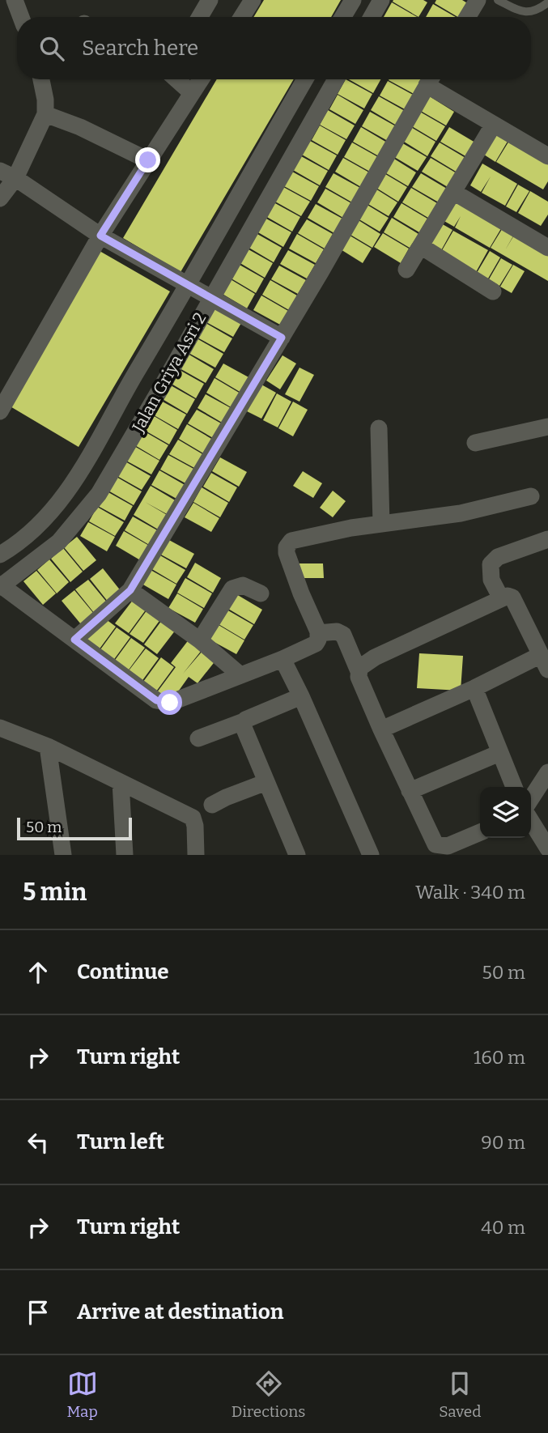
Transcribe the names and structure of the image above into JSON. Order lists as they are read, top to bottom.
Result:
{
  "streets": {
    "street": ["Jalan Griya Asri 2"]
  },
  "scale_bar": "50 m",
  "page": {
    "search": "Search here",
    "scale": "50 m",
    "heading": ["5 min", "Walk · 340 m"],
    "list": [
      ["Continue", "50 m"],
      ["Turn right", "160 m"],
      ["Turn left", "90 m"],
      ["Turn right", "40 m"],
      "Arrive at destination"
    ],
    "nav": ["Map", "Directions", "Saved"]
  }
}
